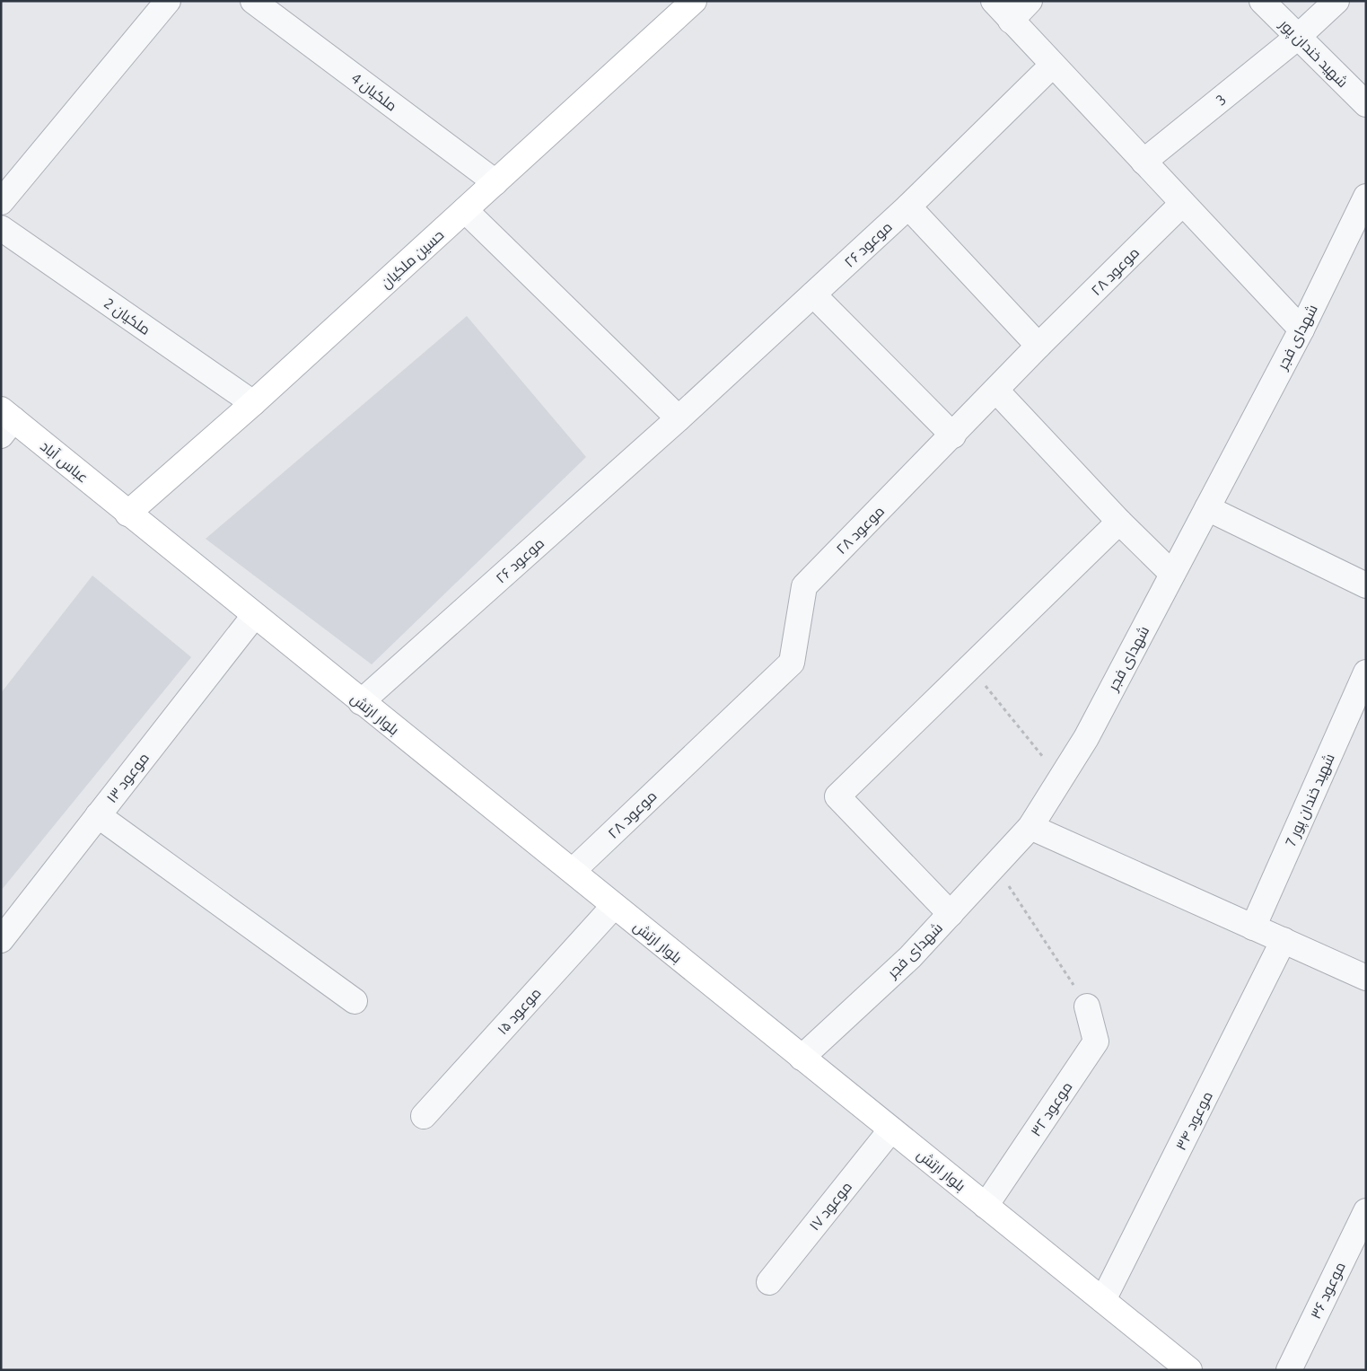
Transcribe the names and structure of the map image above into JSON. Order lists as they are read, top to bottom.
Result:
{
  "streets": {
    "main road": ["حسین ملکیان", "عباس آباد", "بلوار ارتش"],
    "street": [
      "شهید خندان پور",
      "ملکیان 4",
      "3",
      "موعود ۲۶",
      "موعود ۲۸",
      "ملکیان 2",
      "شهدای فجر",
      "موعود ۱۳",
      "شهید خندان پور 7",
      "موعود ۱۵",
      "موعود ۳۲",
      "موعود ۳۴",
      "موعود ۱۷",
      "موعود ۳۶"
    ]
  },
  "crossings": [
    ["شهید خندان پور", "3"],
    ["ملکیان 4", "حسین ملکیان"],
    ["موعود ۲۶", "بلوار ارتش"],
    ["حسین ملکیان", "ملکیان 2"],
    ["حسین ملکیان", "عباس آباد"],
    ["حسین ملکیان", "بلوار ارتش"],
    ["موعود ۲۸", "بلوار ارتش"],
    ["شهدای فجر", "بلوار ارتش"],
    ["عباس آباد", "بلوار ارتش"],
    ["بلوار ارتش", "موعود ۱۳"],
    ["بلوار ارتش", "موعود ۱۵"],
    ["بلوار ارتش", "موعود ۳۲"],
    ["بلوار ارتش", "موعود ۳۴"],
    ["بلوار ارتش", "موعود ۱۷"]
  ]
}
